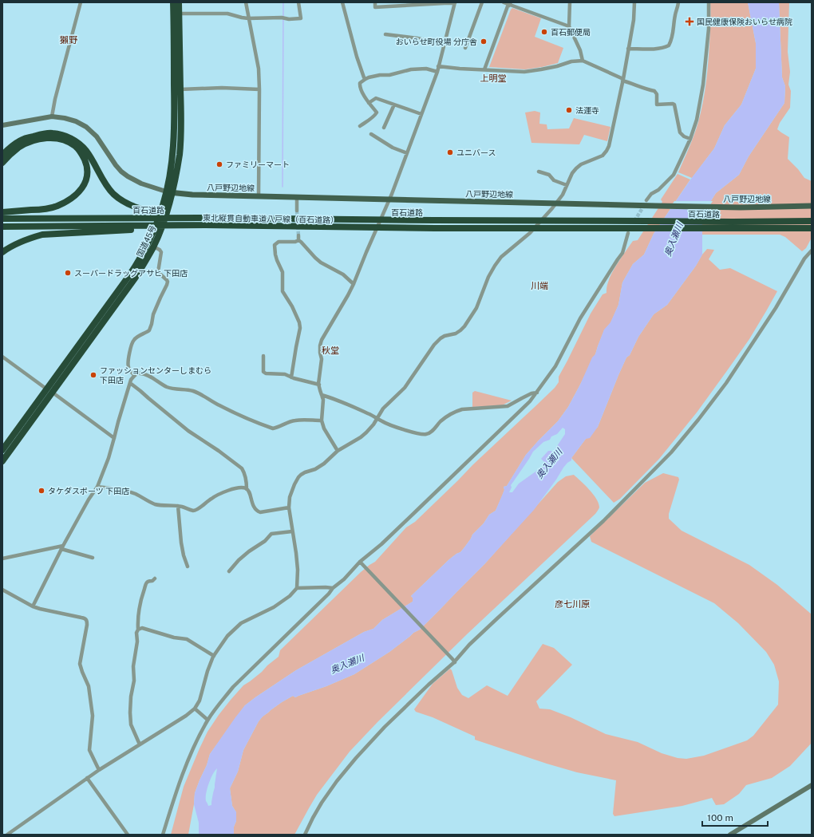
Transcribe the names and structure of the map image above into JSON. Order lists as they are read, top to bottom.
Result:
{
  "streets": {
    "highway": ["百石道路", "東北縦貫自動車道八戸線（百石道路）", "国道45号"],
    "main road": ["八戸野辺地線"]
  },
  "crossings": [
    ["八戸野辺地線", "国道45号"],
    ["百石道路", "東北縦貫自動車道八戸線（百石道路）"]
  ],
  "districts": [
    "獺野",
    "上明堂",
    "川端",
    "秋堂",
    "彦七川原"
  ],
  "water": ["奥入瀬川"],
  "places": {
    "health": ["国民健康保険おいらせ病院"],
    "other": [
      "百石郵便局",
      "おいらせ町役場 分庁舎",
      "法運寺",
      "ユニバース",
      "ファミリーマート",
      "スーパードラッグアサヒ 下田店",
      "ファッションセンターしまむら 下田店",
      "タケダスポーツ 下田店"
    ]
  },
  "scale_bar": "100 m"
}
